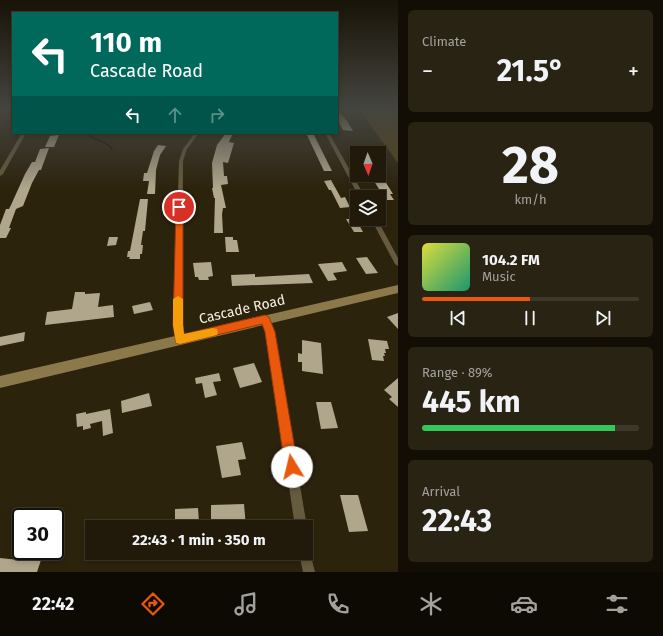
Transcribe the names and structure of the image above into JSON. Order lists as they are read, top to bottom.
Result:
{
  "streets": {
    "main road": ["Cascade Road"]
  },
  "north": "bottom",
  "page": {
    "tile": [
      "Climate",
      ["28", "km/h"],
      ["Range · 89%", "445 km"],
      ["Arrival", "22:43"]
    ],
    "turn": ["110 m", "Cascade Road"],
    "heat": ["−", "21.5°", "+"],
    "song": ["104.2 FM", "Music"],
    "limit": "30",
    "trip": "22:43 · 1 min · 350 m",
    "tabs": "22:42"
  }
}
